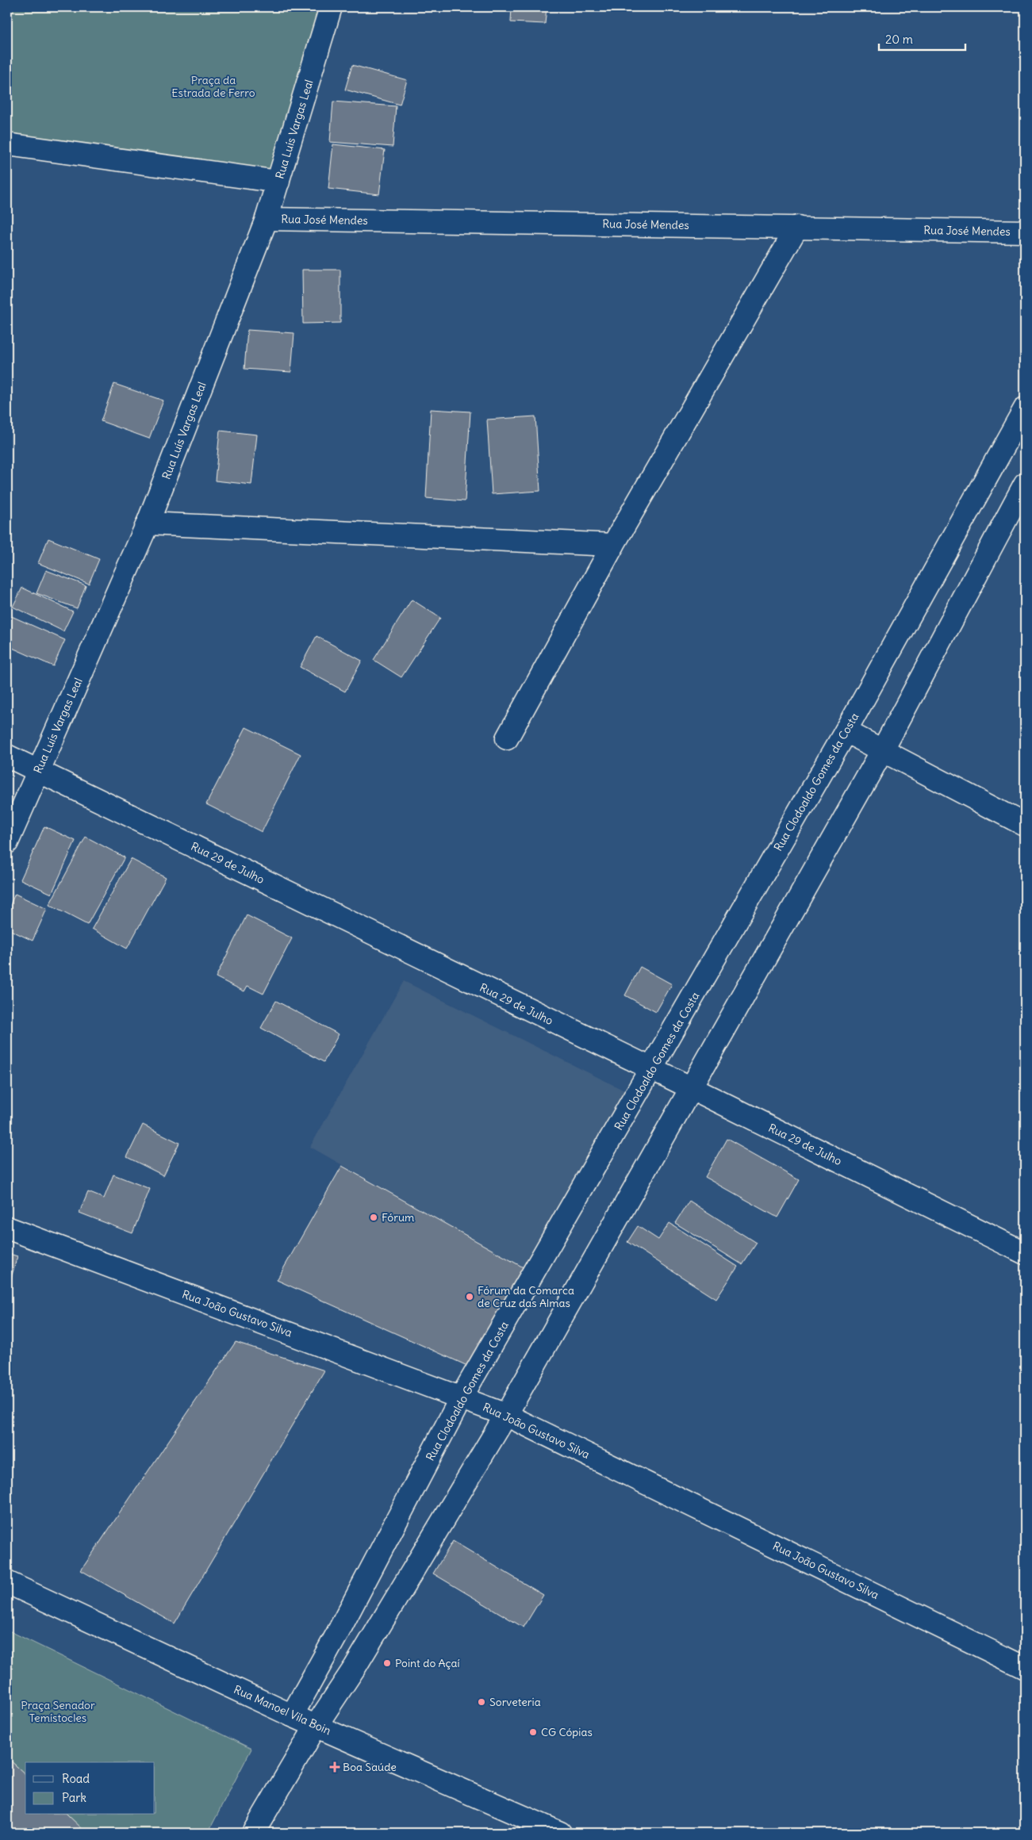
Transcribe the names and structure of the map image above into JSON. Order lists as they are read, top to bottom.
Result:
{
  "streets": {
    "street": [
      "Rua Luís Vargas Leal",
      "Rua José Mendes",
      "Rua Clodoaldo Gomes da Costa",
      "Rua 29 de Julho",
      "Rua João Gustavo Silva",
      "Rua Manoel Vila Boin"
    ]
  },
  "crossings": [
    ["Rua Luís Vargas Leal", "Rua José Mendes"],
    ["Rua Luís Vargas Leal", "Rua 29 de Julho"],
    ["Rua Clodoaldo Gomes da Costa", "Rua 29 de Julho"],
    ["Rua Clodoaldo Gomes da Costa", "Rua João Gustavo Silva"],
    ["Rua Clodoaldo Gomes da Costa", "Rua Manoel Vila Boin"]
  ],
  "parks": ["Praça da Estrada de Ferro", "Praça Senador Temístocles"],
  "places": {
    "other": [
      "Fórum",
      "Fórum da Comarca de Cruz das Almas",
      "Point do Açaí",
      "Sorveteria",
      "CG Cópias"
    ],
    "health": ["Boa Saúde"]
  },
  "legend": ["Road", "Park"],
  "scale_bar": "20 m"
}
